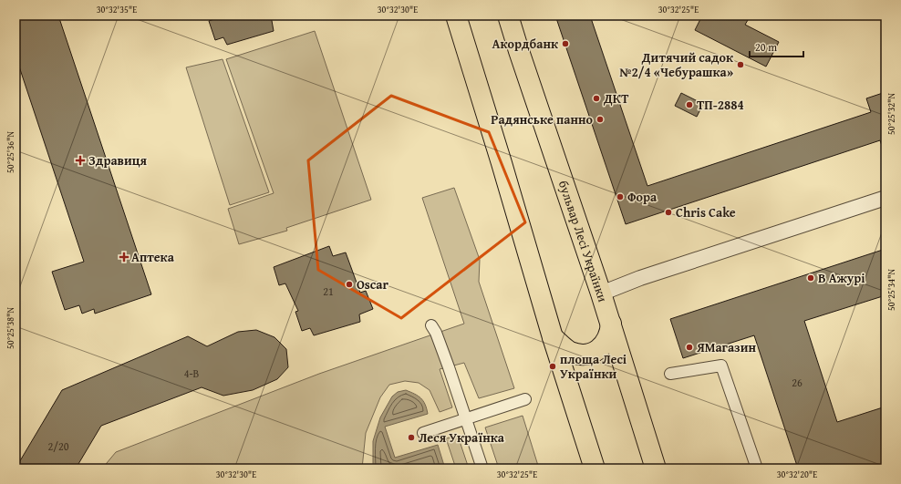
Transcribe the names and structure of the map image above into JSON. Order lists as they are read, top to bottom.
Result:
{
  "streets": {
    "main road": ["бульвар Лесі Українки"]
  },
  "places": {
    "other": [
      "Акордбанк",
      "Дитячий садок №2/4 «Чебурашка»",
      "ДКТ",
      "ТП-2884",
      "Радянське панно",
      "Фора",
      "Chris Cake",
      "В Ажурі",
      "Oscar",
      "ЯМагазин",
      "площа Лесі Українки",
      "Леся Українка"
    ],
    "health": ["Здравиця", "Аптека"]
  },
  "house_numbers": [
    "21",
    "4-В",
    "26",
    "2/20"
  ],
  "scale_bar": "20 m",
  "coordinates": [
    "30°32'35\"E",
    "30°32'30\"E",
    "30°32'25\"E",
    "50°25'32\"N",
    "50°25'36\"N",
    "50°25'34\"N",
    "50°25'38\"N",
    "30°32'20\"E"
  ]
}
